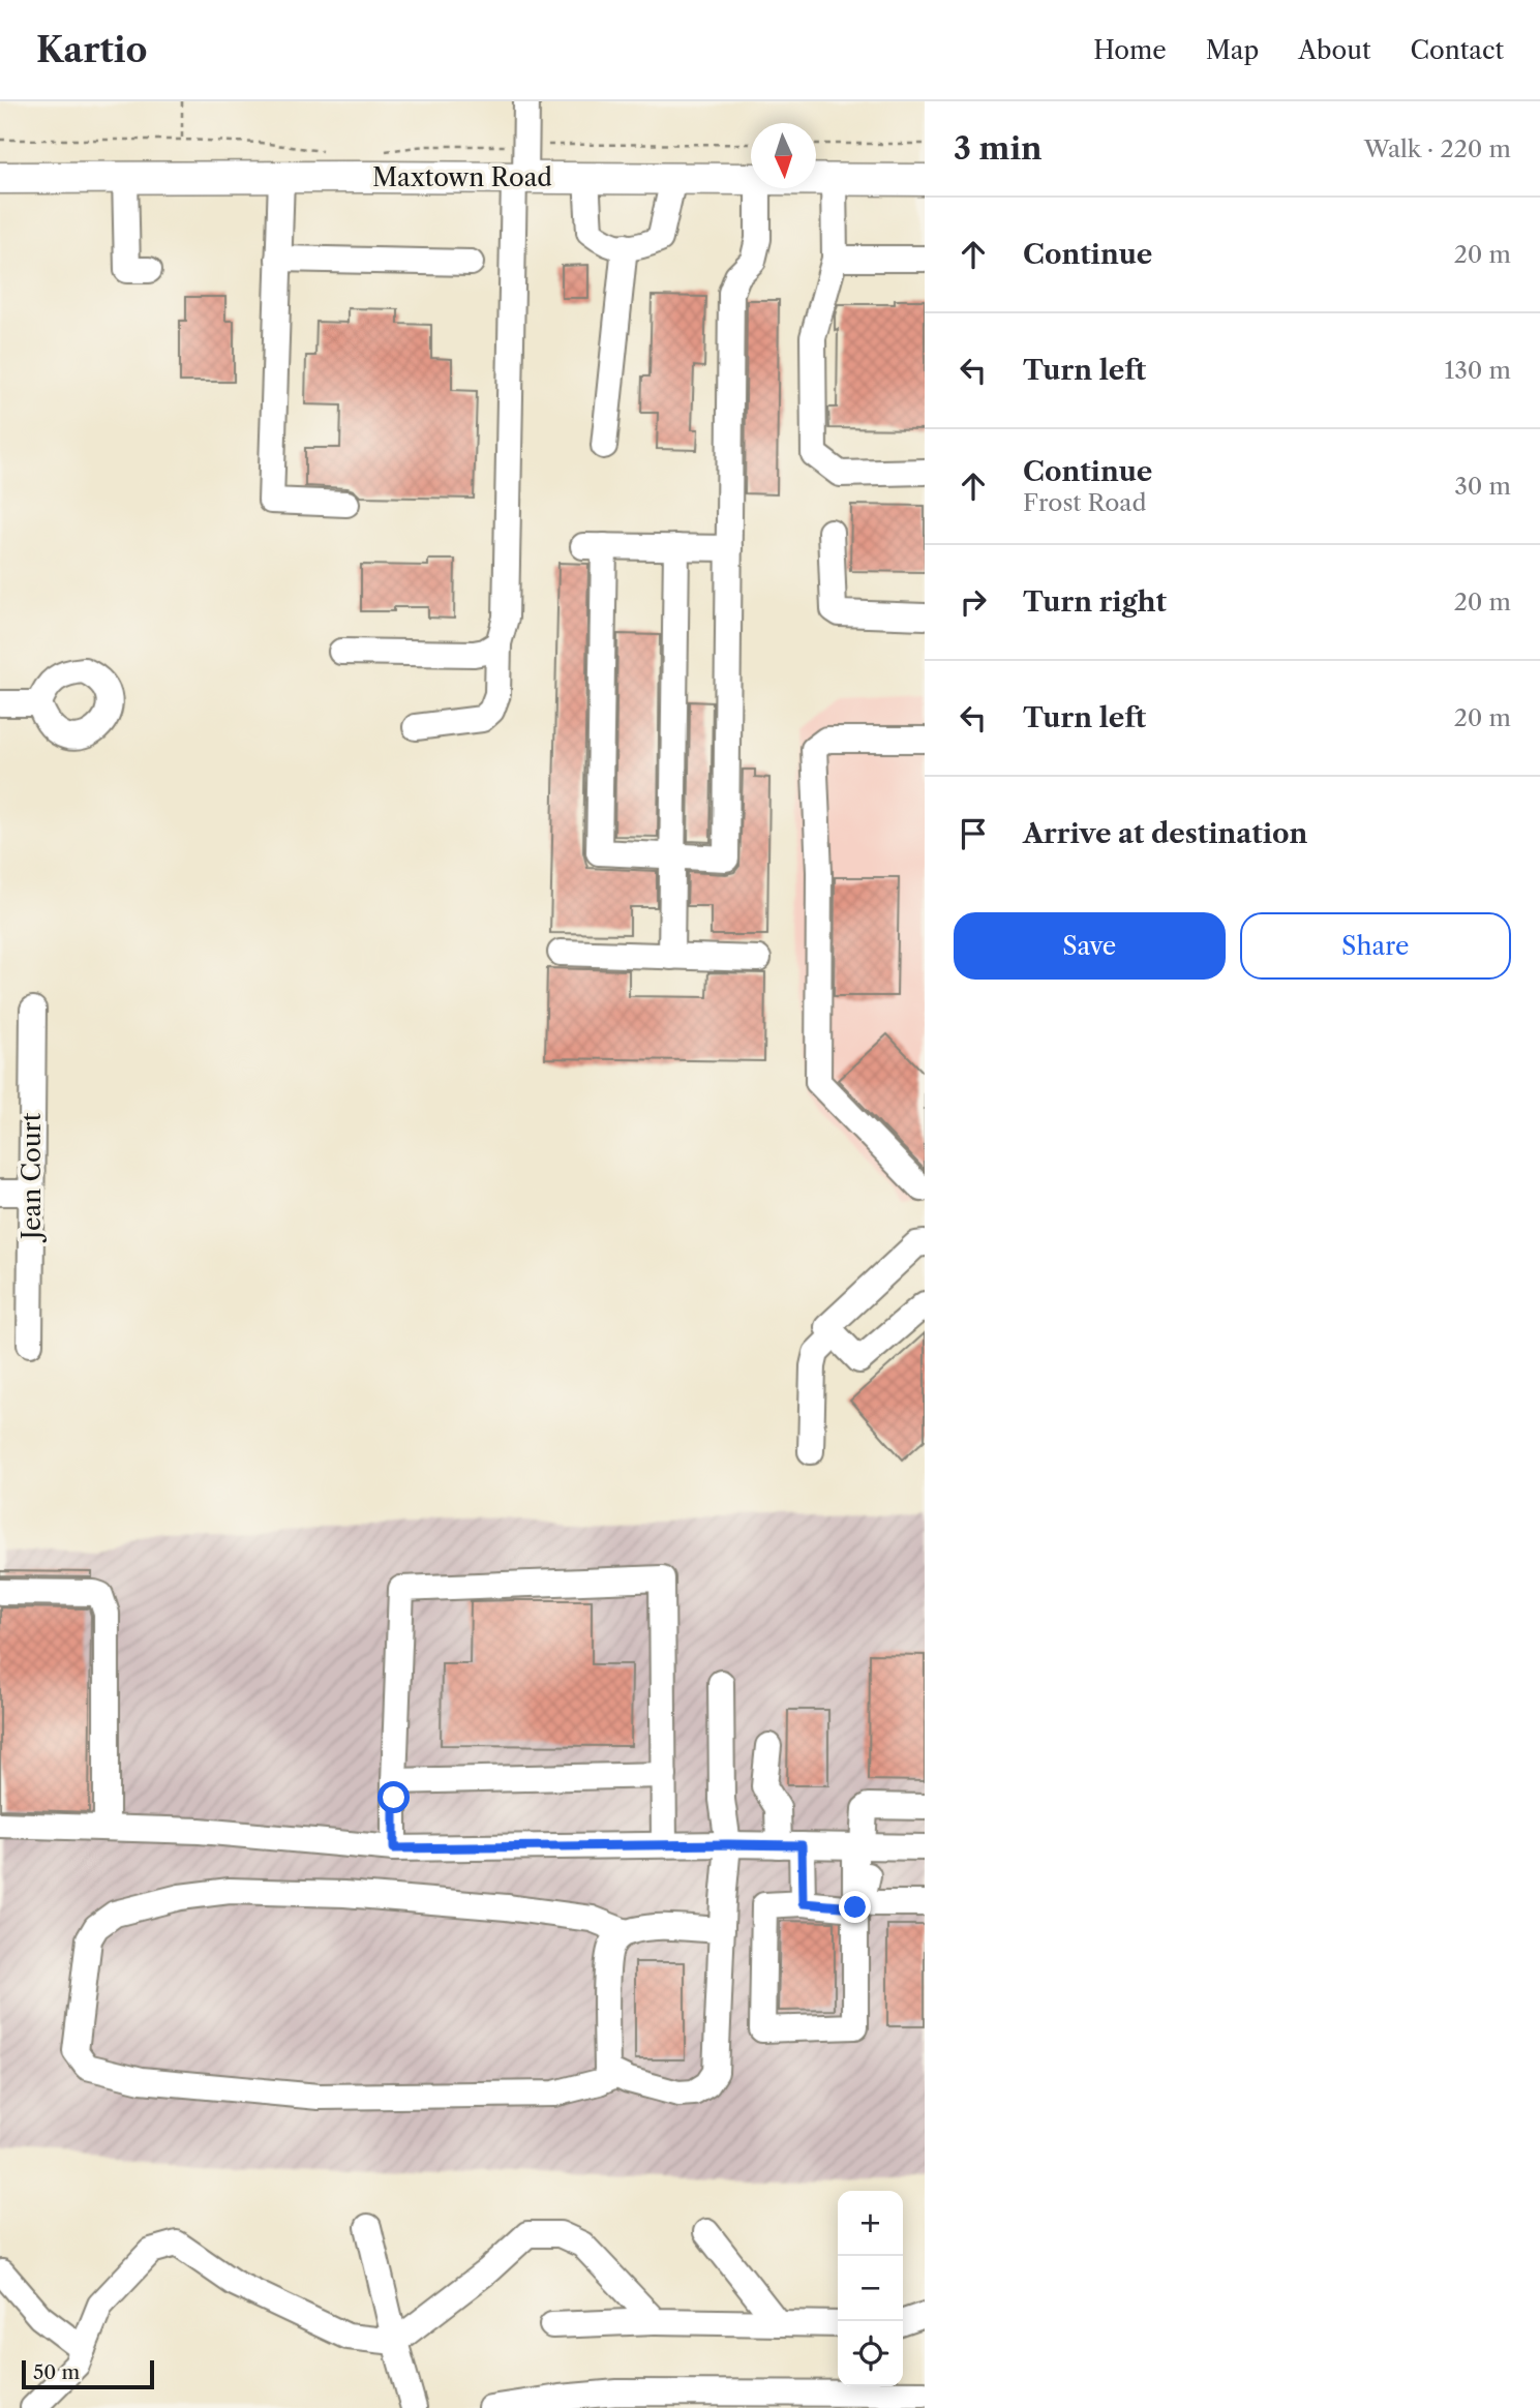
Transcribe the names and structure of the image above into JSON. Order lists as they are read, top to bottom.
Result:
{
  "streets": {
    "main road": ["Maxtown Road"],
    "street": ["Jean Court"]
  },
  "scale_bar": "50 m",
  "north": "bottom",
  "page": {
    "header": "Kartio",
    "nav": [
      "Home",
      "Map",
      "About",
      "Contact"
    ],
    "heading": ["3 min", "Walk · 220 m"],
    "list": [
      ["Continue", "20 m"],
      ["Turn left", "130 m"],
      ["Continue", "Frost Road", "30 m"],
      ["Turn right", "20 m"],
      ["Turn left", "20 m"],
      "Arrive at destination"
    ],
    "buttons": ["Save", "Share"],
    "map_buttons": ["+", "−"],
    "scale": "50 m"
  }
}
